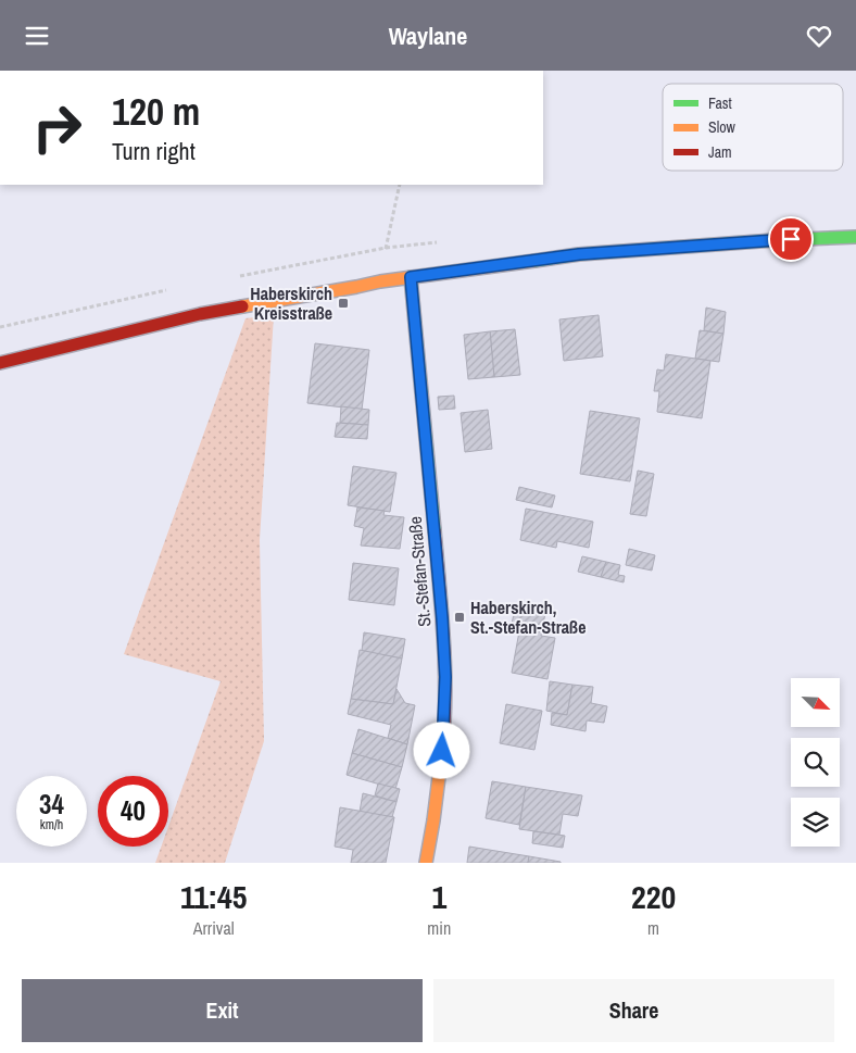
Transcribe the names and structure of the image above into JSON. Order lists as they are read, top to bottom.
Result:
{
  "streets": {
    "main road": ["St.-Stefan-Straße"]
  },
  "places": {
    "transit": ["Haberskirch Kreisstraße", "Haberskirch, St.-Stefan-Straße"]
  },
  "legend": ["Fast", "Slow", "Jam"],
  "north": "bottom right",
  "page": {
    "header": "Waylane",
    "turn": ["120 m", "Turn right"],
    "speed": "34 km/h",
    "limit": "40",
    "eta": [
      "11:45",
      "Arrival",
      "1",
      "min",
      "220",
      "m"
    ],
    "buttons": ["Exit", "Share"]
  }
}
